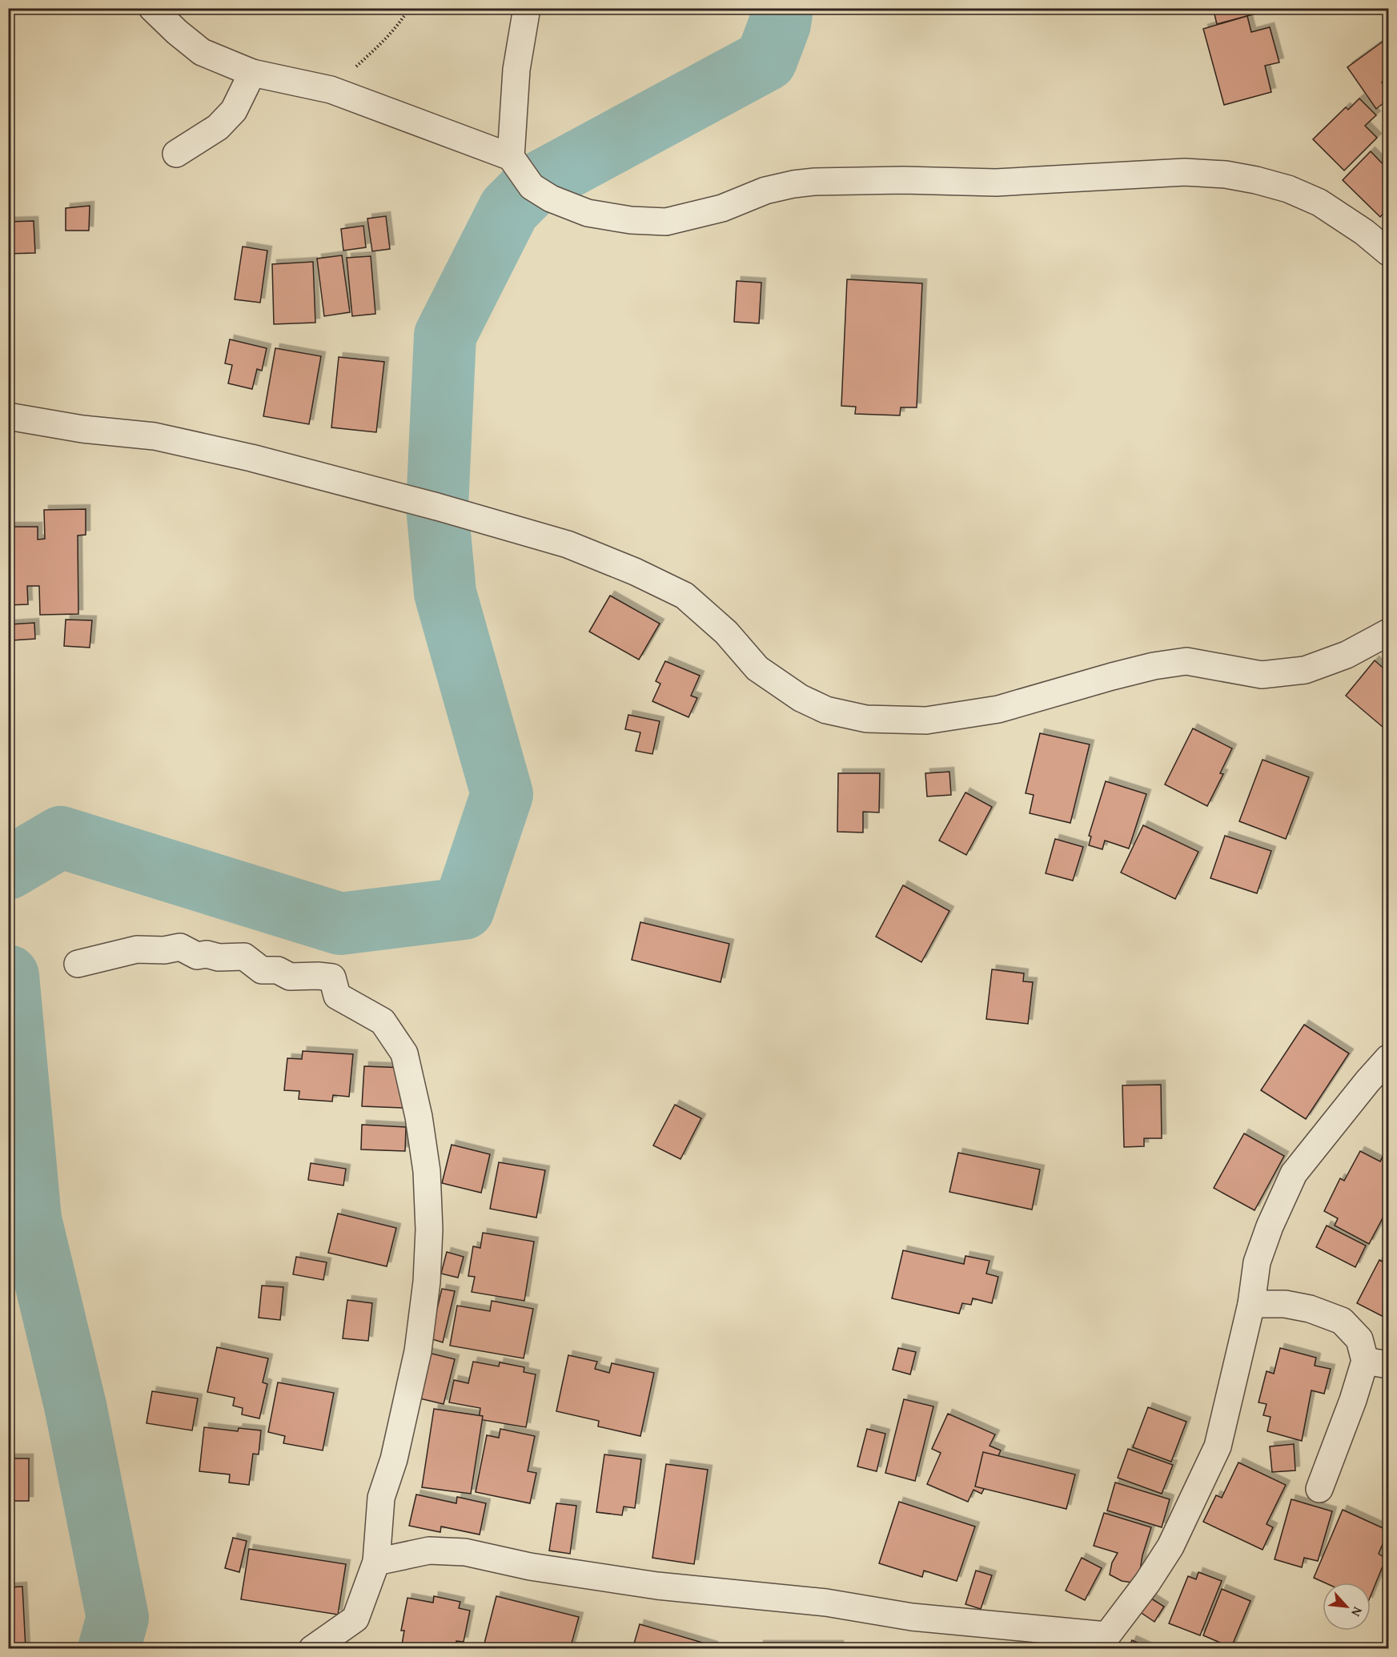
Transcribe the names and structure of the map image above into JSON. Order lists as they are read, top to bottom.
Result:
{
  "north": "bottom right"
}
